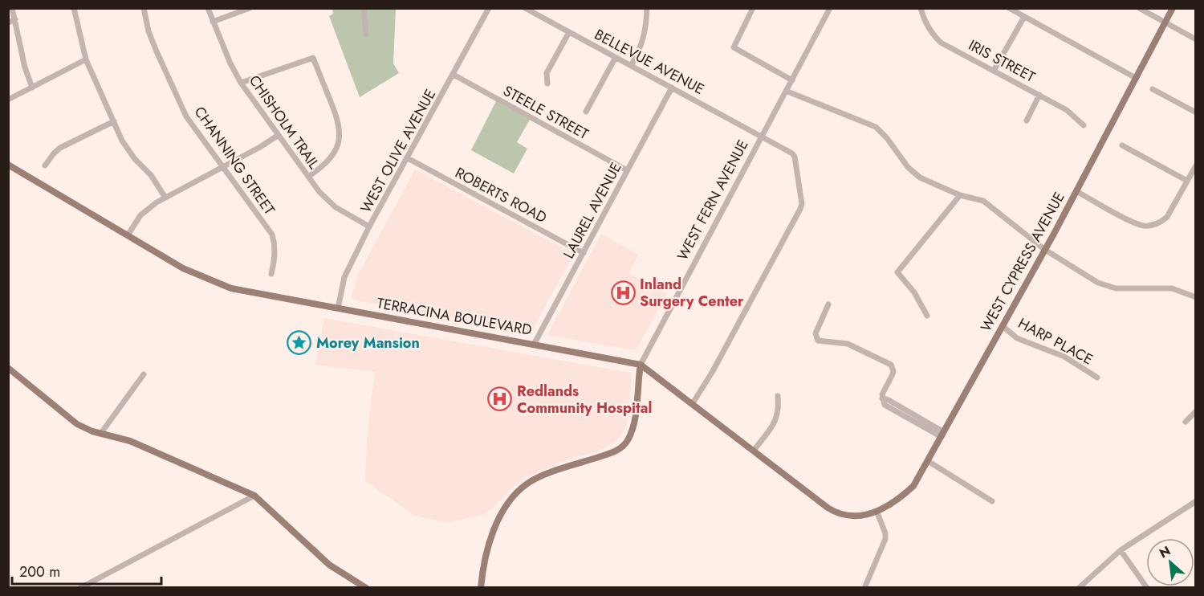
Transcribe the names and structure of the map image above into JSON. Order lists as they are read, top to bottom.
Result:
{
  "streets": {
    "main road": ["WEST FERN AVENUE", "WEST CYPRESS AVENUE", "TERRACINA BOULEVARD"],
    "street": [
      "IRIS STREET",
      "BELLEVUE AVENUE",
      "STEELE STREET",
      "CHISHOLM TRAIL",
      "WEST OLIVE AVENUE",
      "CHANNING STREET",
      "ROBERTS ROAD",
      "LAUREL AVENUE",
      "HARP PLACE"
    ]
  },
  "crossings": [
    ["BELLEVUE AVENUE", "WEST FERN AVENUE"],
    ["BELLEVUE AVENUE", "LAUREL AVENUE"],
    ["BELLEVUE AVENUE", "TERRACINA BOULEVARD"],
    ["STEELE STREET", "WEST OLIVE AVENUE"],
    ["STEELE STREET", "LAUREL AVENUE"],
    ["CHISHOLM TRAIL", "WEST OLIVE AVENUE"],
    ["WEST OLIVE AVENUE", "ROBERTS ROAD"],
    ["WEST OLIVE AVENUE", "TERRACINA BOULEVARD"],
    ["ROBERTS ROAD", "LAUREL AVENUE"],
    ["WEST FERN AVENUE", "TERRACINA BOULEVARD"],
    ["LAUREL AVENUE", "TERRACINA BOULEVARD"],
    ["WEST CYPRESS AVENUE", "TERRACINA BOULEVARD"],
    ["WEST CYPRESS AVENUE", "HARP PLACE"]
  ],
  "places": {
    "hospital": ["Inland Surgery Center", "Redlands Community Hospital"],
    "place": ["Morey Mansion"]
  },
  "scale_bar": "200 m",
  "north": "top left"
}
